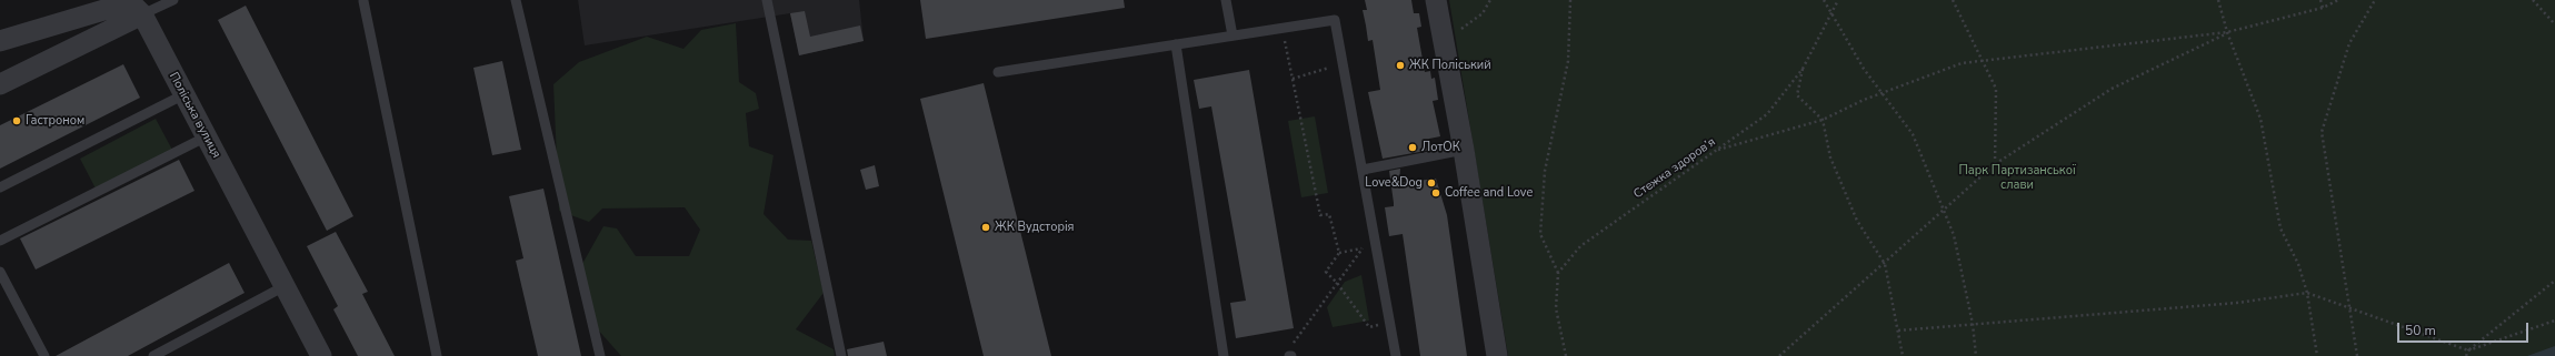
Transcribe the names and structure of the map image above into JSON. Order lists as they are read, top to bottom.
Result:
{
  "streets": {
    "street": ["Поліська вулиця"],
    "path": ["Стежка здоров’я"]
  },
  "parks": ["Парк Партизанської слави"],
  "places": [
    "ЖК Поліський",
    "Гастроном",
    "ЛотОК",
    "Love&Dog",
    "Coffee and Love",
    "ЖК Вудсторія"
  ],
  "scale_bar": "50 m"
}
